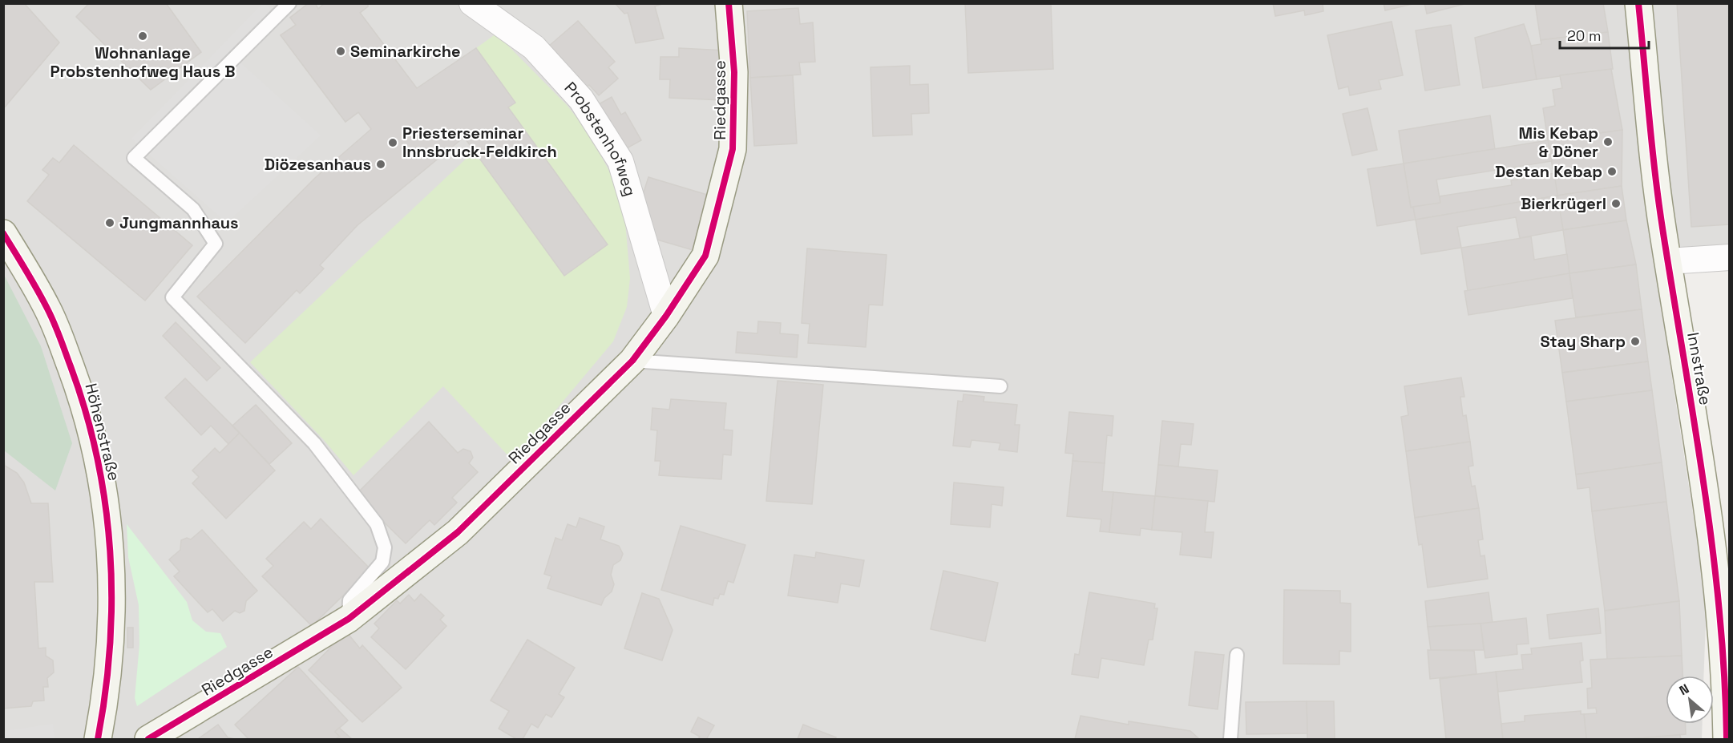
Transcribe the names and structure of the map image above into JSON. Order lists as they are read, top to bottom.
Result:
{
  "streets": {
    "street": [
      "Riedgasse",
      "Probstenhofweg",
      "Innstraße",
      "Höhenstraße"
    ]
  },
  "crossings": [
    ["Riedgasse", "Probstenhofweg"]
  ],
  "places": [
    "Wohnanlage Probstenhofweg Haus B",
    "Seminarkirche",
    "Mis Kebap & Döner",
    "Priesterseminar Innsbruck-Feldkirch",
    "Diözesanhaus",
    "Destan Kebap",
    "Bierkrügerl",
    "Jungmannhaus",
    "Stay Sharp"
  ],
  "scale_bar": "20 m",
  "north": "top left"
}
